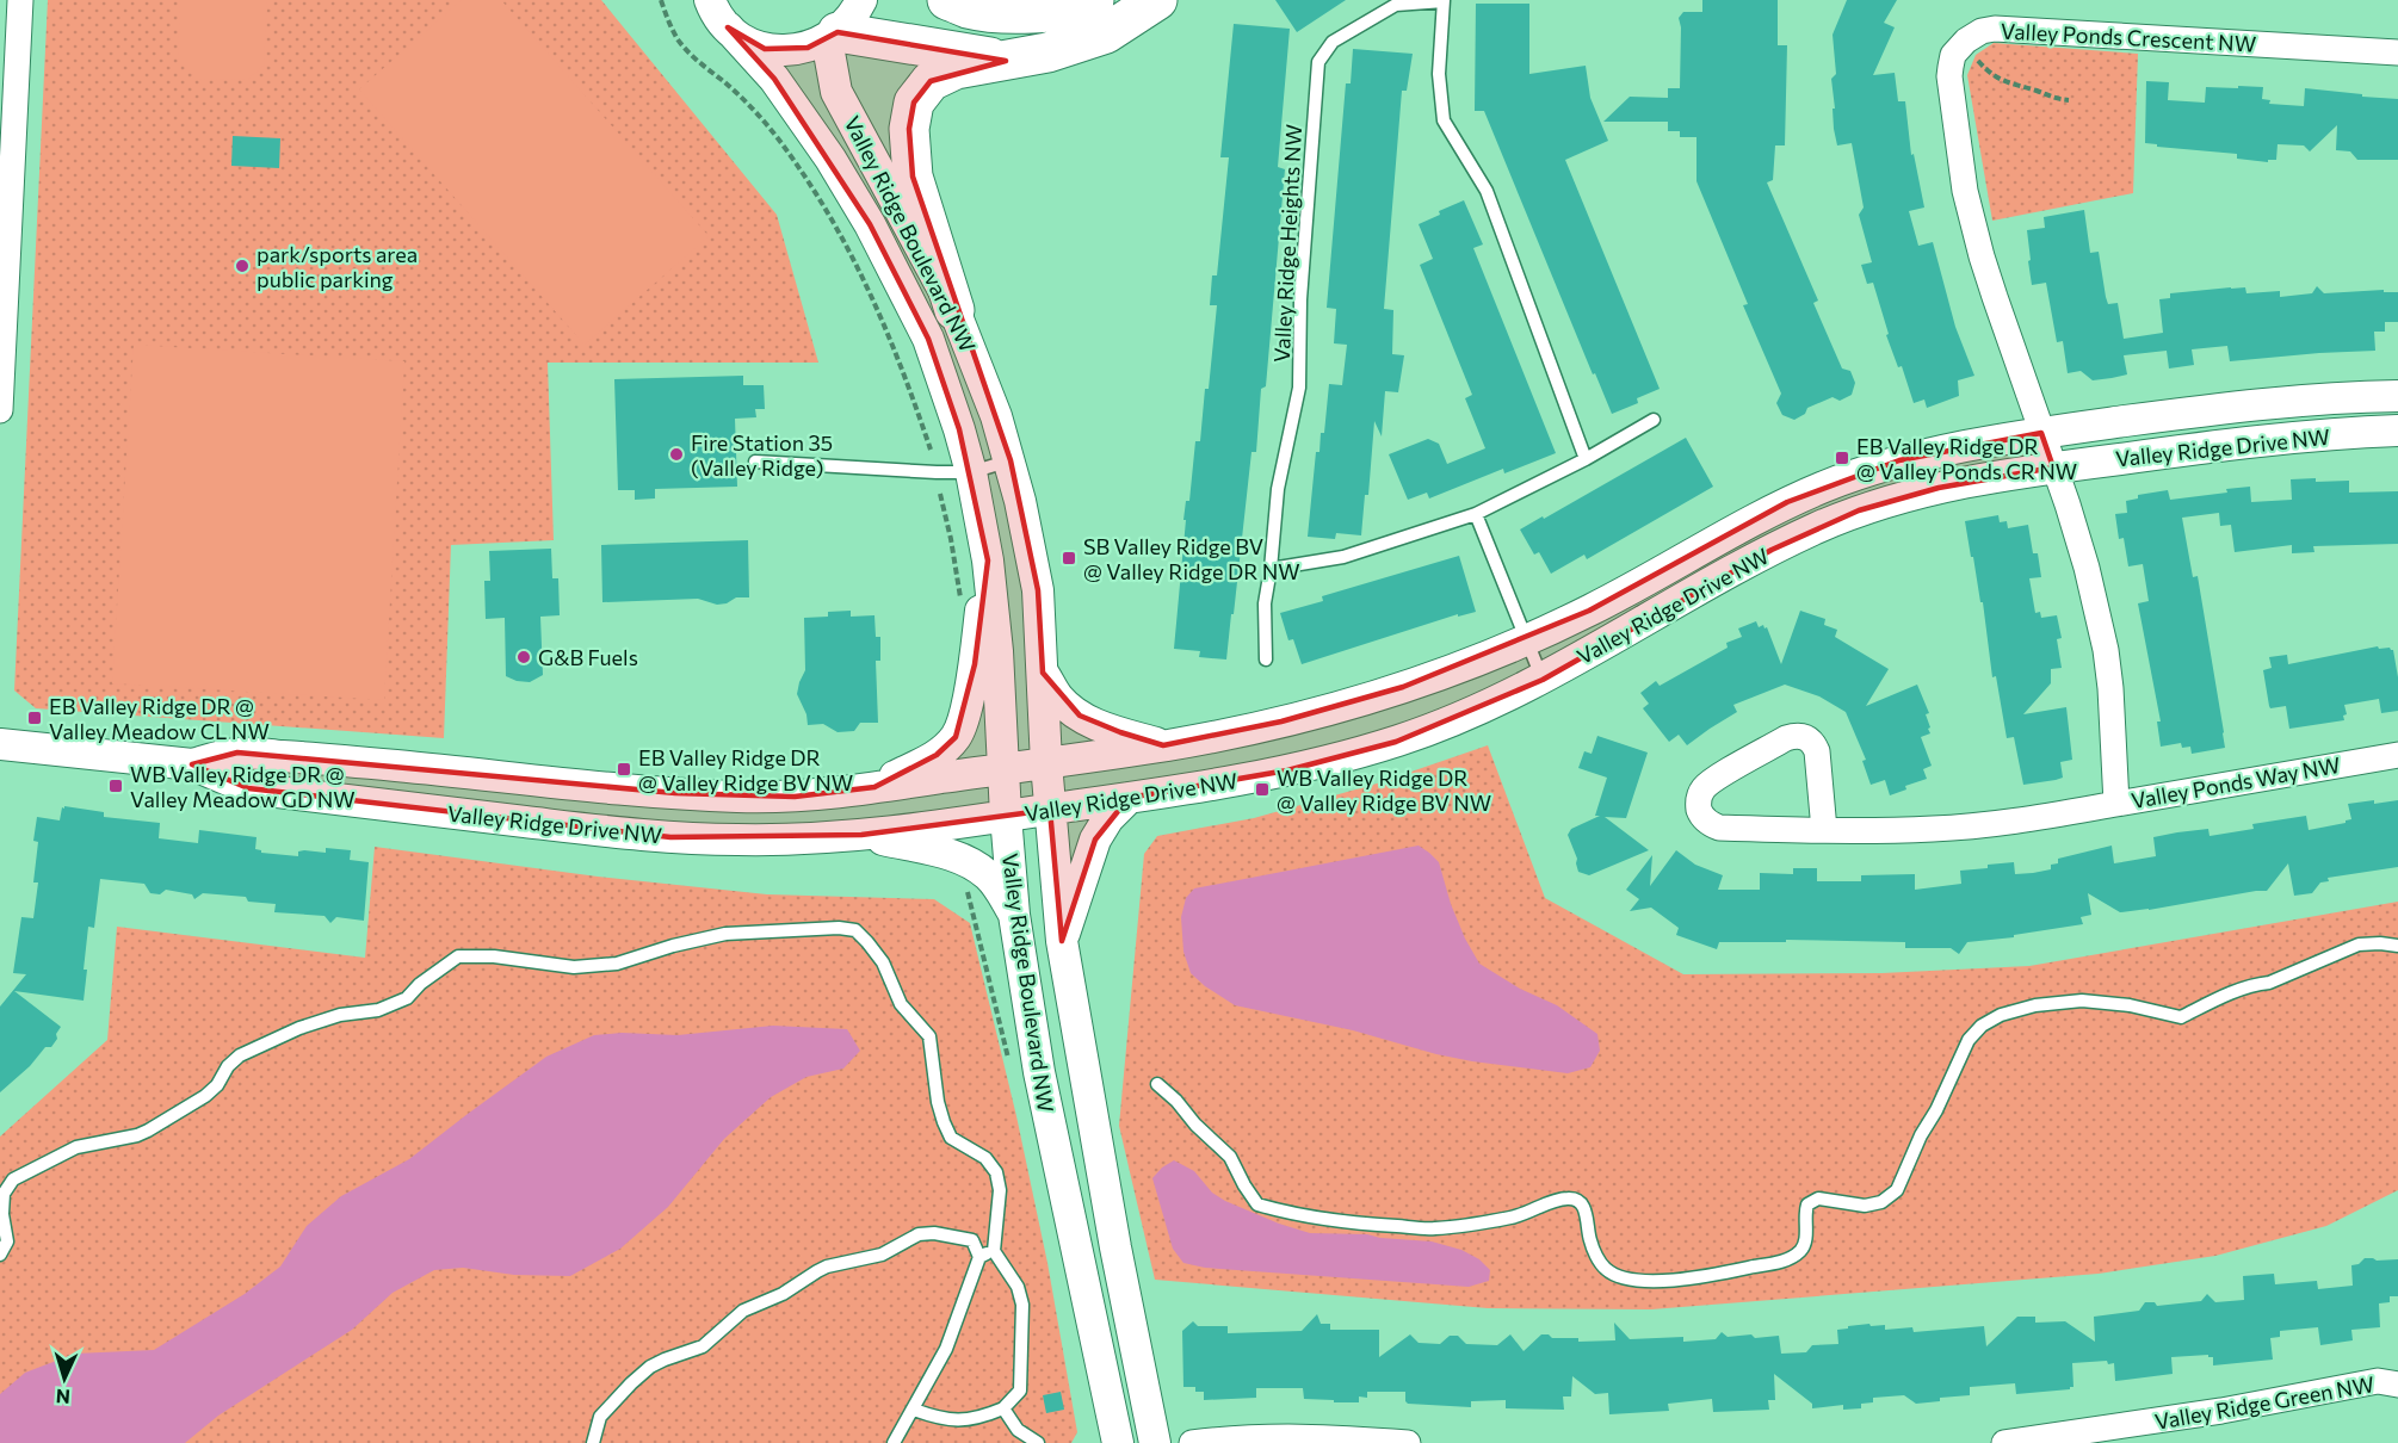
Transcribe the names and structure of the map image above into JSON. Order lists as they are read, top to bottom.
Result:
{
  "streets": {
    "street": [
      "Valley Ponds Crescent NW",
      "Valley Ridge Boulevard NW",
      "Valley Ridge Drive NW",
      "Valley Ponds Way NW",
      "Valley Ridge Green NW"
    ],
    "lane": ["Valley Ridge Heights NW"]
  },
  "crossings": [
    ["Valley Ponds Crescent NW", "Valley Ridge Drive NW"],
    ["Valley Ponds Crescent NW", "Valley Ponds Way NW"],
    ["Valley Ridge Boulevard NW", "Valley Ridge Drive NW"],
    ["Valley Ridge Drive NW", "Valley Ponds Way NW"]
  ],
  "places": {
    "other": ["park/sports area public parking", "Fire Station 35 (Valley Ridge)", "G&B Fuels"],
    "transit": [
      "EB Valley Ridge DR @ Valley Ponds CR NW",
      "SB Valley Ridge BV @ Valley Ridge DR NW",
      "EB Valley Ridge DR @ Valley Meadow CL NW",
      "EB Valley Ridge DR @ Valley Ridge BV NW",
      "WB Valley Ridge DR @ Valley Meadow GD NW",
      "WB Valley Ridge DR @ Valley Ridge BV NW"
    ]
  },
  "north": "bottom"
}
